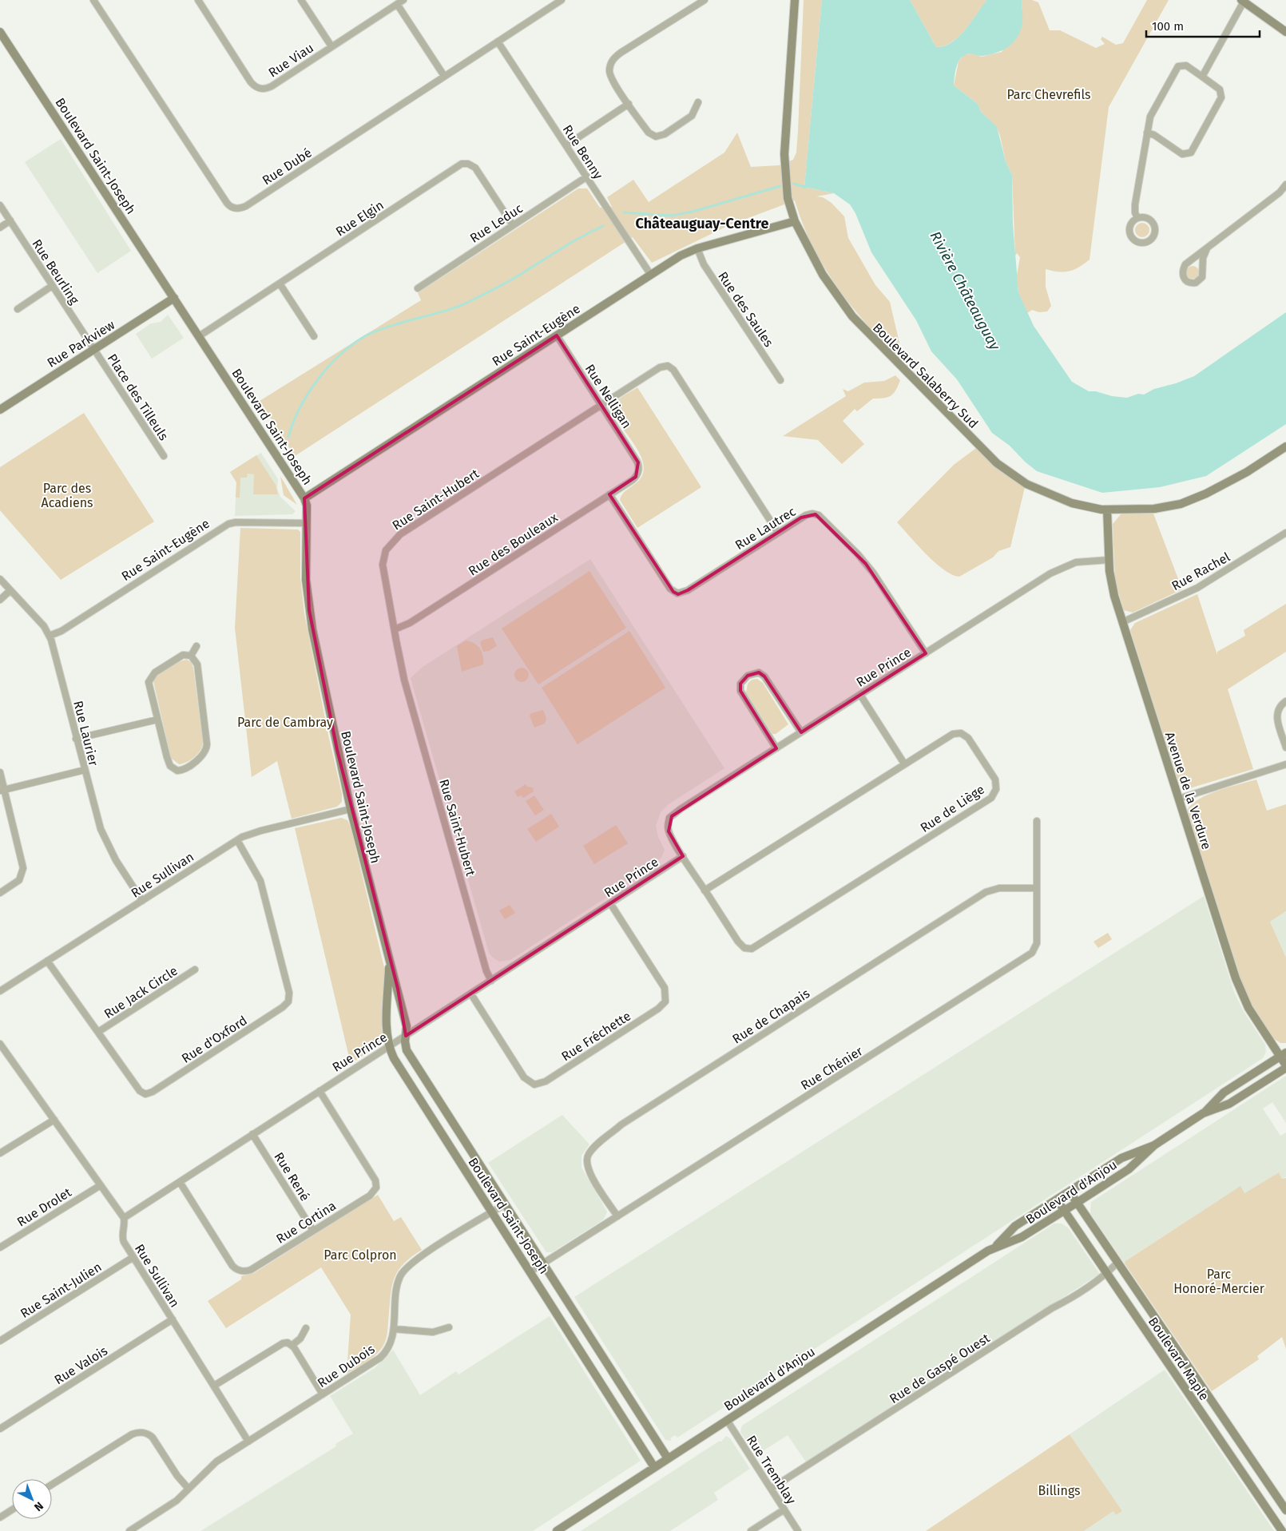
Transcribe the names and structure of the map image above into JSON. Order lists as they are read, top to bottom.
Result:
{
  "streets": {
    "street": [
      "Rue Viau",
      "Rue Benny",
      "Boulevard Saint-Joseph",
      "Rue Dubé",
      "Rue Elgin",
      "Rue Leduc",
      "Rue Beurling",
      "Rue des Saules",
      "Rue Saint-Eugène",
      "Rue Parkview",
      "Boulevard Salaberry Sud",
      "Rue Nelligan",
      "Place des Tilleuls",
      "Rue Saint-Hubert",
      "Rue Lautrec",
      "Rue des Bouleaux",
      "Rue Rachel",
      "Rue Prince",
      "Rue Laurier",
      "Avenue de la Verdure",
      "Rue de Liège",
      "Rue Sullivan",
      "Rue Jack Circle",
      "Rue de Chapais",
      "Rue Fréchette",
      "Rue d'Oxford",
      "Rue Chénier",
      "Rue René",
      "Boulevard d'Anjou",
      "Rue Drolet",
      "Rue Cortina",
      "Rue Saint-Julien",
      "Boulevard Maple",
      "Rue Valois",
      "Rue Dubois",
      "Rue de Gaspé Ouest",
      "Rue Tremblay"
    ]
  },
  "crossings": [
    ["Rue Benny", "Rue Dubé"],
    ["Rue Benny", "Rue Leduc"],
    ["Rue Benny", "Rue Saint-Eugène"],
    ["Boulevard Saint-Joseph", "Rue Elgin"],
    ["Boulevard Saint-Joseph", "Rue Saint-Eugène"],
    ["Boulevard Saint-Joseph", "Rue Parkview"],
    ["Boulevard Saint-Joseph", "Rue Prince"],
    ["Boulevard Saint-Joseph", "Rue Sullivan"],
    ["Boulevard Saint-Joseph", "Rue Chénier"],
    ["Boulevard Saint-Joseph", "Boulevard d'Anjou"],
    ["Boulevard Saint-Joseph", "Rue Dubois"],
    ["Rue Elgin", "Rue Leduc"],
    ["Rue Beurling", "Rue Parkview"],
    ["Rue Beurling", "Place des Tilleuls"],
    ["Rue des Saules", "Rue Saint-Eugène"],
    ["Rue Saint-Eugène", "Boulevard Salaberry Sud"],
    ["Rue Saint-Eugène", "Rue Nelligan"],
    ["Rue Saint-Eugène", "Rue Laurier"],
    ["Rue Parkview", "Place des Tilleuls"],
    ["Boulevard Salaberry Sud", "Avenue de la Verdure"],
    ["Rue Nelligan", "Rue Saint-Hubert"],
    ["Rue Nelligan", "Rue des Bouleaux"],
    ["Rue Saint-Hubert", "Rue Lautrec"],
    ["Rue Saint-Hubert", "Rue des Bouleaux"],
    ["Rue Saint-Hubert", "Rue Prince"],
    ["Rue Lautrec", "Rue des Bouleaux"],
    ["Rue Lautrec", "Rue Prince"],
    ["Rue Rachel", "Avenue de la Verdure"],
    ["Rue Prince", "Avenue de la Verdure"],
    ["Rue Prince", "Rue de Liège"],
    ["Rue Prince", "Rue Sullivan"],
    ["Rue Prince", "Rue Fréchette"],
    ["Rue Prince", "Rue René"],
    ["Rue Prince", "Rue Cortina"],
    ["Rue Laurier", "Rue Sullivan"],
    ["Avenue de la Verdure", "Boulevard d'Anjou"],
    ["Rue Sullivan", "Rue d'Oxford"],
    ["Rue Sullivan", "Rue Saint-Julien"],
    ["Rue Sullivan", "Rue Valois"],
    ["Rue Sullivan", "Rue Dubois"],
    ["Rue Jack Circle", "Rue d'Oxford"],
    ["Rue de Chapais", "Rue Chénier"],
    ["Rue René", "Rue Cortina"],
    ["Boulevard d'Anjou", "Boulevard Maple"],
    ["Boulevard d'Anjou", "Rue Tremblay"],
    ["Boulevard Maple", "Rue de Gaspé Ouest"],
    ["Rue de Gaspé Ouest", "Rue Tremblay"]
  ],
  "districts": ["Châteauguay-Centre"],
  "water": ["Rivière Châteauguay"],
  "parks": [
    "Parc Chevrefils",
    "Parc des Acadiens",
    "Parc de Cambray",
    "Parc Colpron",
    "Parc Honoré-Mercier",
    "Billings"
  ],
  "scale_bar": "100 m",
  "north": "bottom right"
}
